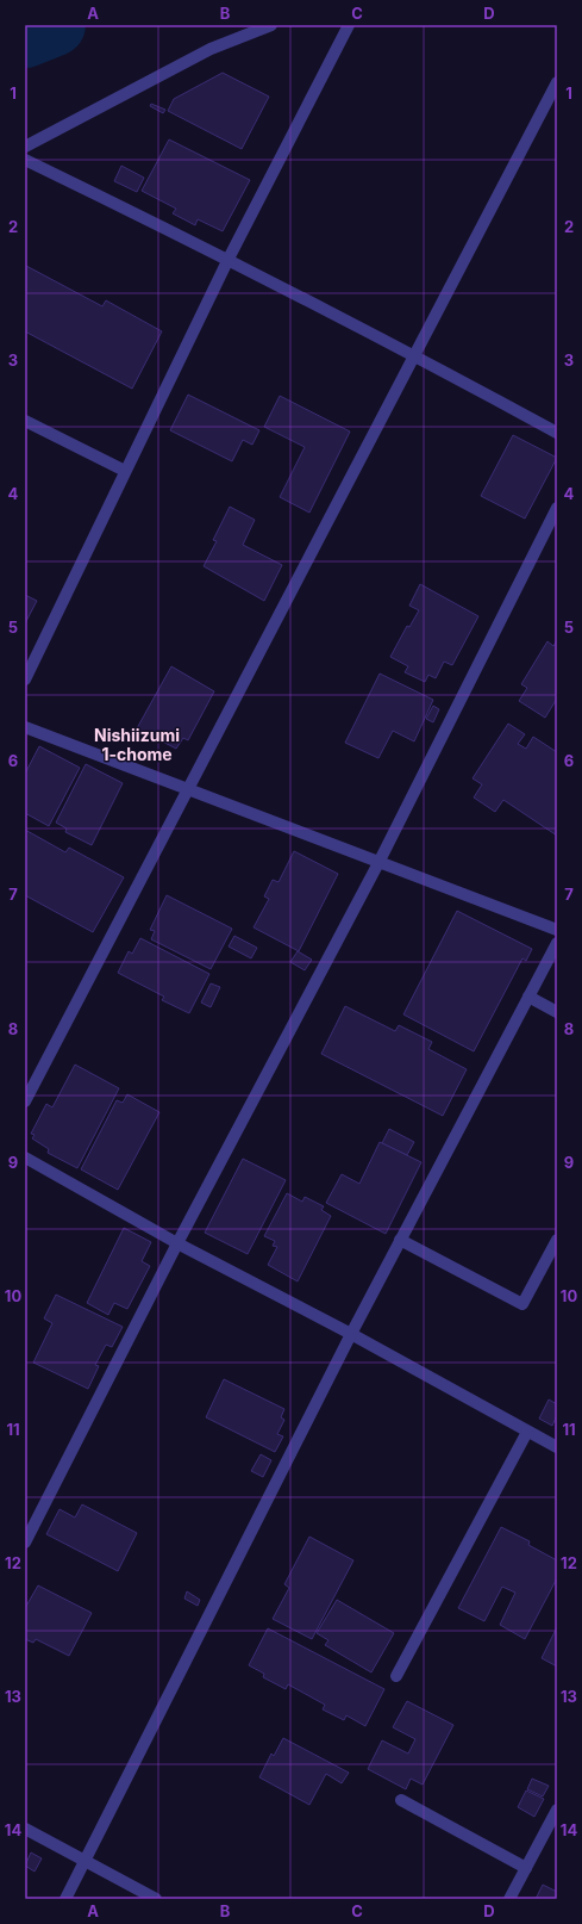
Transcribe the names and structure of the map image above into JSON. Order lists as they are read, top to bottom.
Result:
{
  "districts": ["Nishiizumi 1-chome"],
  "grid": {
    "columns": [
      "A",
      "B",
      "C",
      "D"
    ],
    "rows": [
      "1",
      "2",
      "3",
      "4",
      "5",
      "6",
      "7",
      "8",
      "9",
      "10",
      "11",
      "12",
      "13",
      "14"
    ]
  }
}
